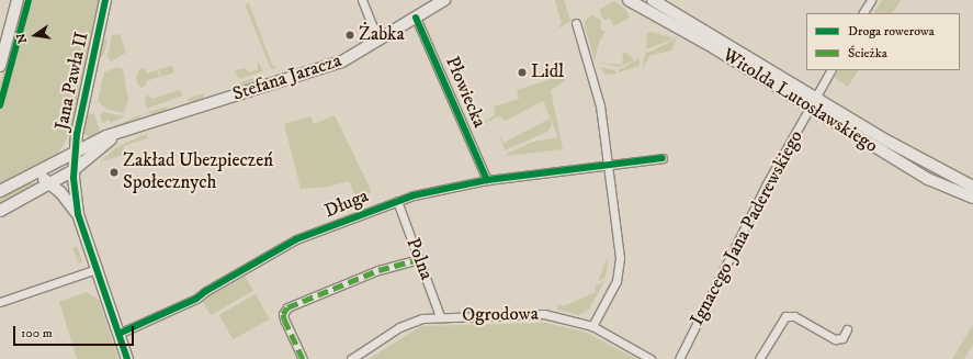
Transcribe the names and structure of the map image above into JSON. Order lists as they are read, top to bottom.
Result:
{
  "streets": {
    "main road": ["Stefana Jaracza", "Jana Pawła II", "Witolda Lutosławskiego"],
    "street": [
      "Płowiecka",
      "Długa",
      "Ignacego Jana Paderewskiego",
      "Polna",
      "Ogrodowa"
    ]
  },
  "crossings": [
    ["Stefana Jaracza", "Jana Pawła II"],
    ["Stefana Jaracza", "Płowiecka"],
    ["Płowiecka", "Długa"],
    ["Witolda Lutosławskiego", "Ignacego Jana Paderewskiego"],
    ["Długa", "Polna"],
    ["Polna", "Ogrodowa"]
  ],
  "places": ["Żabka", "Lidl", "Zakład Ubezpieczeń Społecznych"],
  "legend": ["Droga rowerowa", "Ścieżka"],
  "scale_bar": "100 m",
  "north": "left"
}
